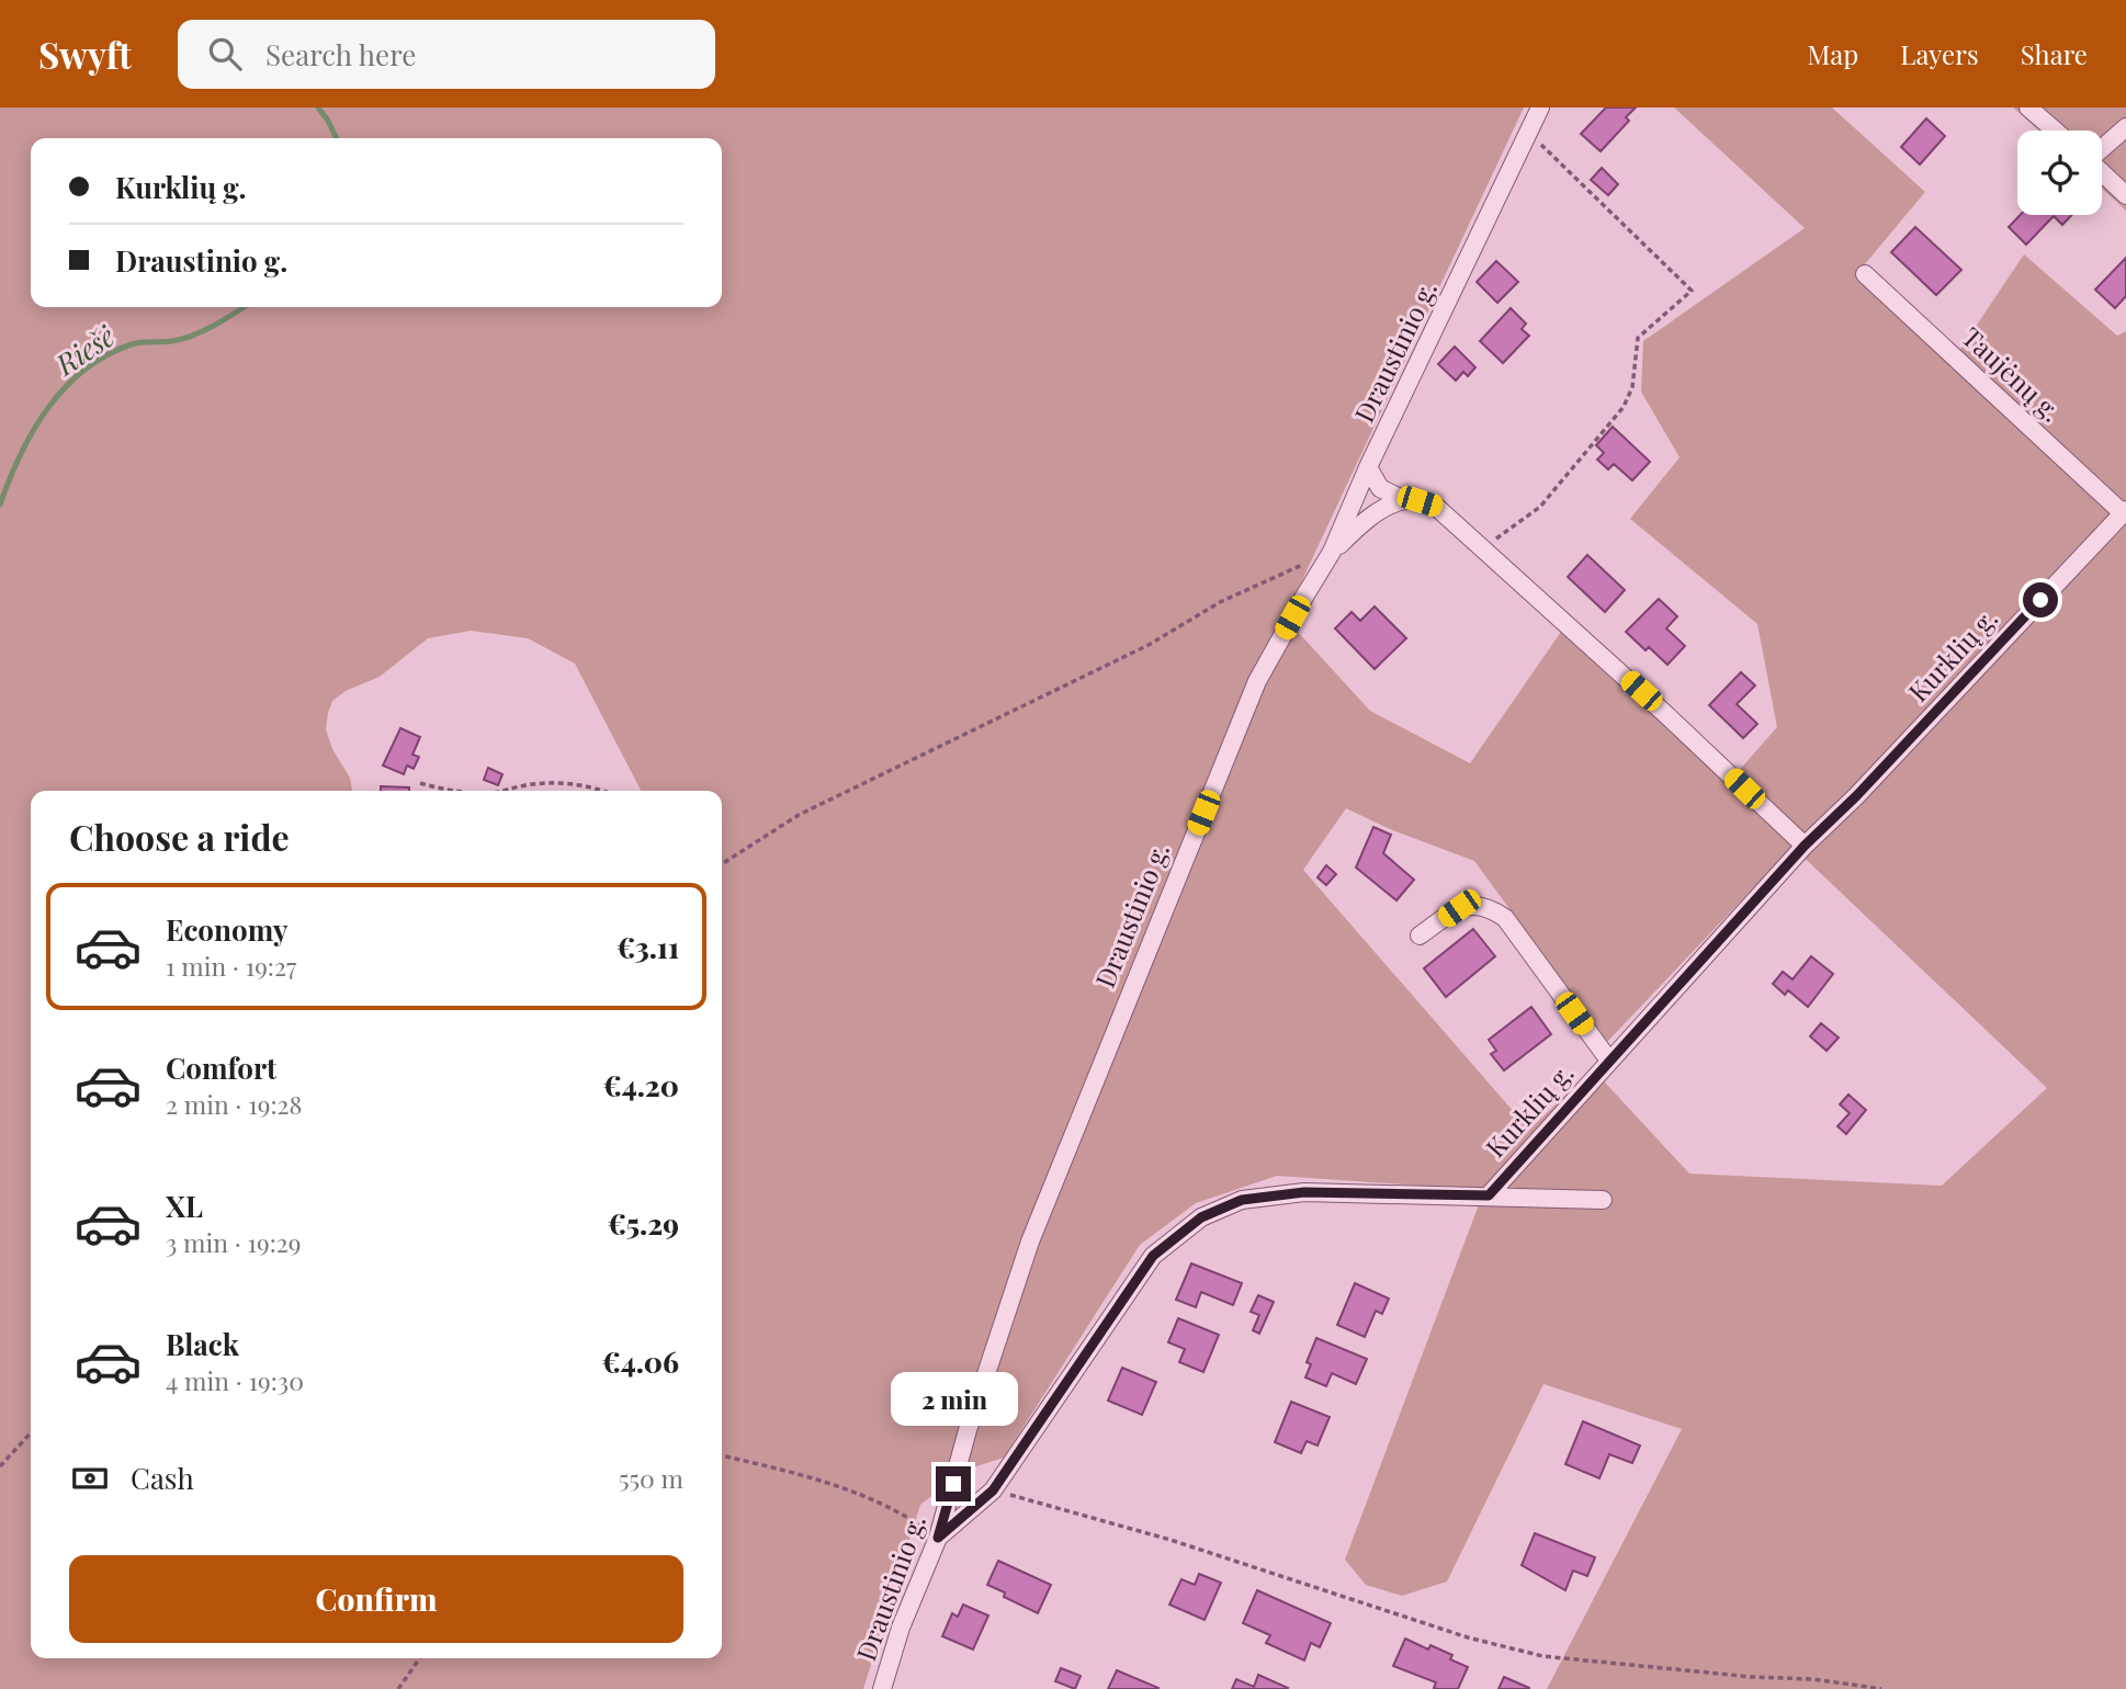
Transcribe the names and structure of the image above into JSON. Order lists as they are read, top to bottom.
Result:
{
  "streets": {
    "street": ["Draustinio g.", "Taujėnų g.", "Kurklių g."]
  },
  "crossings": [
    ["Draustinio g.", "Kurklių g."],
    ["Taujėnų g.", "Kurklių g."]
  ],
  "water": ["Riešė"],
  "page": {
    "header": "Swyft",
    "search": "Search here",
    "nav": ["Map", "Layers", "Share"],
    "banner": ["Kurklių g.", "Draustinio g."],
    "heading": "Choose a ride",
    "list": [
      {
        "name": "Economy",
        "note": "1 min · 19:27",
        "value": "€3.11"
      },
      {
        "name": "Comfort",
        "note": "2 min · 19:28",
        "value": "€4.20"
      },
      {
        "name": "XL",
        "note": "3 min · 19:29",
        "value": "€5.29"
      },
      {
        "name": "Black",
        "note": "4 min · 19:30",
        "value": "€4.06"
      }
    ],
    "bubble": "2 min",
    "pay": ["Cash", "550 m"],
    "buttons": "Confirm"
  }
}
